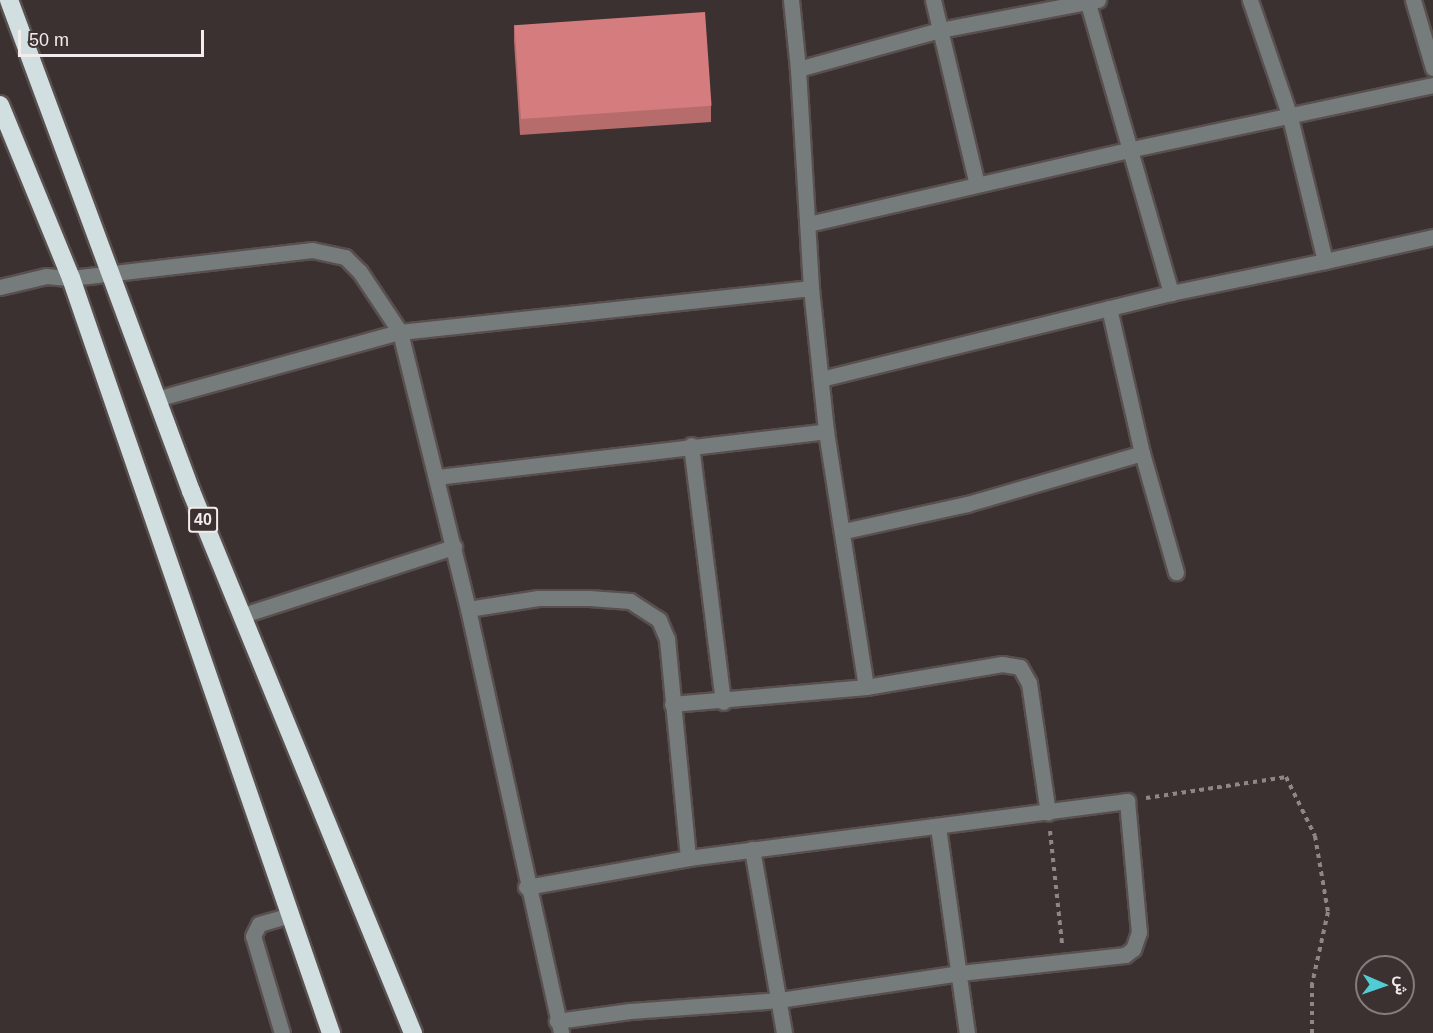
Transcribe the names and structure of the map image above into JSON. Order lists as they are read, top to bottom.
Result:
{
  "streets": {
    "highway": ["40"]
  },
  "scale_bar": "50 m",
  "north": "right"
}
